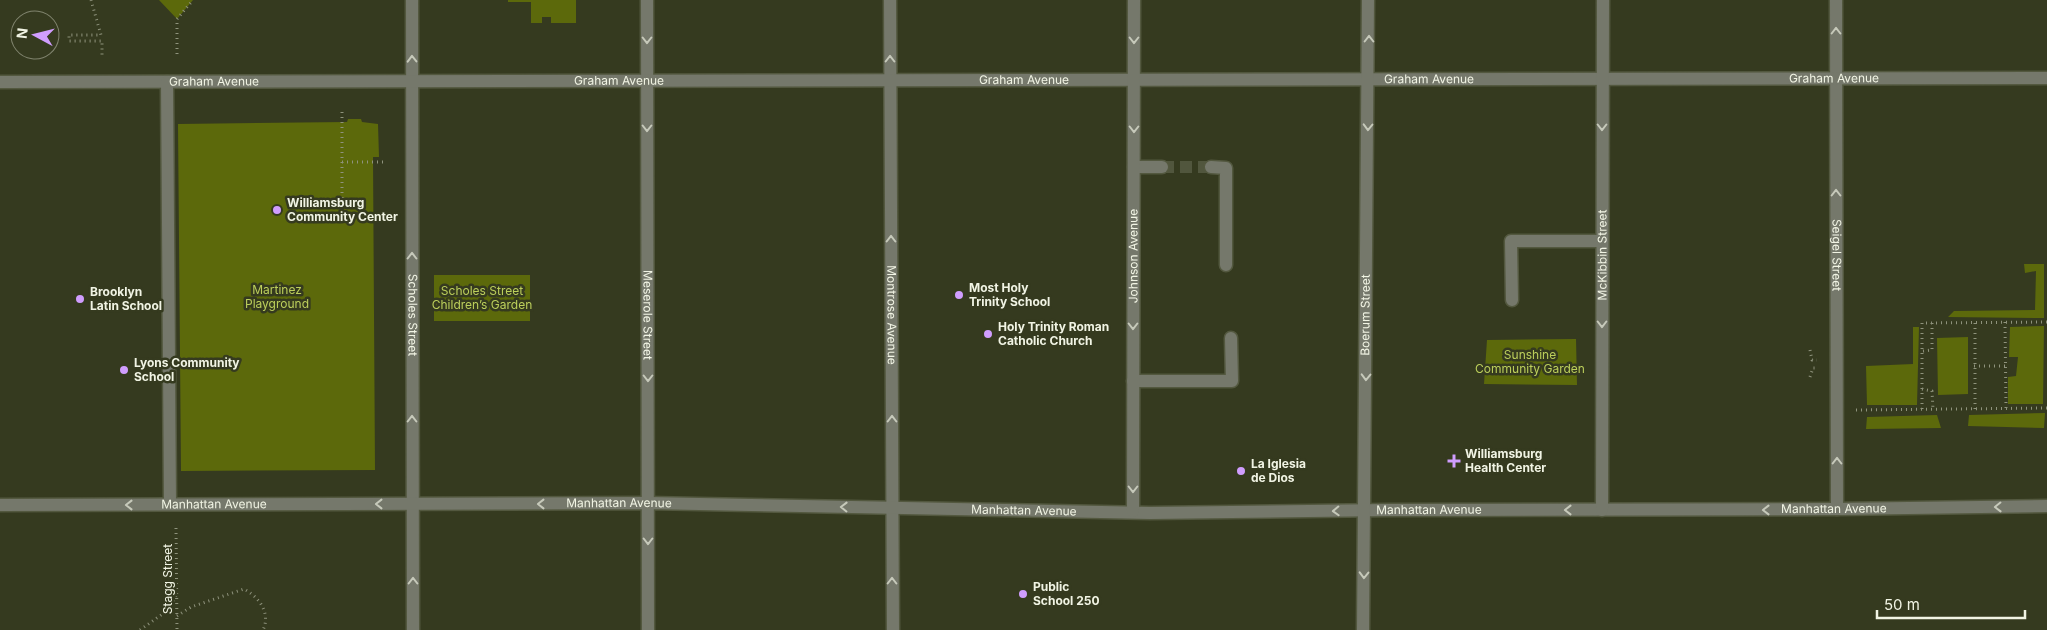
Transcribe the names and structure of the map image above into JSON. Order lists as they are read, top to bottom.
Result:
{
  "streets": {
    "street": [
      "Graham Avenue",
      "McKibbin Street",
      "Seigel Street",
      "Johnson Avenue",
      "Scholes Street",
      "Meserole Street",
      "Montrose Avenue",
      "Boerum Street",
      "Manhattan Avenue"
    ],
    "path": ["Stagg Street"]
  },
  "crossings": [
    ["Graham Avenue", "McKibbin Street"],
    ["Graham Avenue", "Seigel Street"],
    ["Graham Avenue", "Johnson Avenue"],
    ["Graham Avenue", "Scholes Street"],
    ["Graham Avenue", "Meserole Street"],
    ["Graham Avenue", "Montrose Avenue"],
    ["Graham Avenue", "Boerum Street"],
    ["McKibbin Street", "Manhattan Avenue"],
    ["Seigel Street", "Manhattan Avenue"],
    ["Johnson Avenue", "Manhattan Avenue"],
    ["Scholes Street", "Manhattan Avenue"],
    ["Meserole Street", "Manhattan Avenue"],
    ["Montrose Avenue", "Manhattan Avenue"],
    ["Boerum Street", "Manhattan Avenue"]
  ],
  "one_way": [
    "McKibbin Street",
    "Seigel Street",
    "Johnson Avenue",
    "Scholes Street",
    "Meserole Street",
    "Montrose Avenue",
    "Manhattan Avenue"
  ],
  "parks": ["Martinez Playground", "Scholes Street Children’s Garden", "Sunshine Community Garden"],
  "places": {
    "other": [
      "Williamsburg Community Center",
      "Most Holy Trinity School",
      "Brooklyn Latin School",
      "Holy Trinity Roman Catholic Church",
      "Lyons Community School",
      "La Iglesia de Dios",
      "Public School 250"
    ],
    "health": ["Williamsburg Health Center"]
  },
  "scale_bar": "50 m",
  "north": "left"
}
